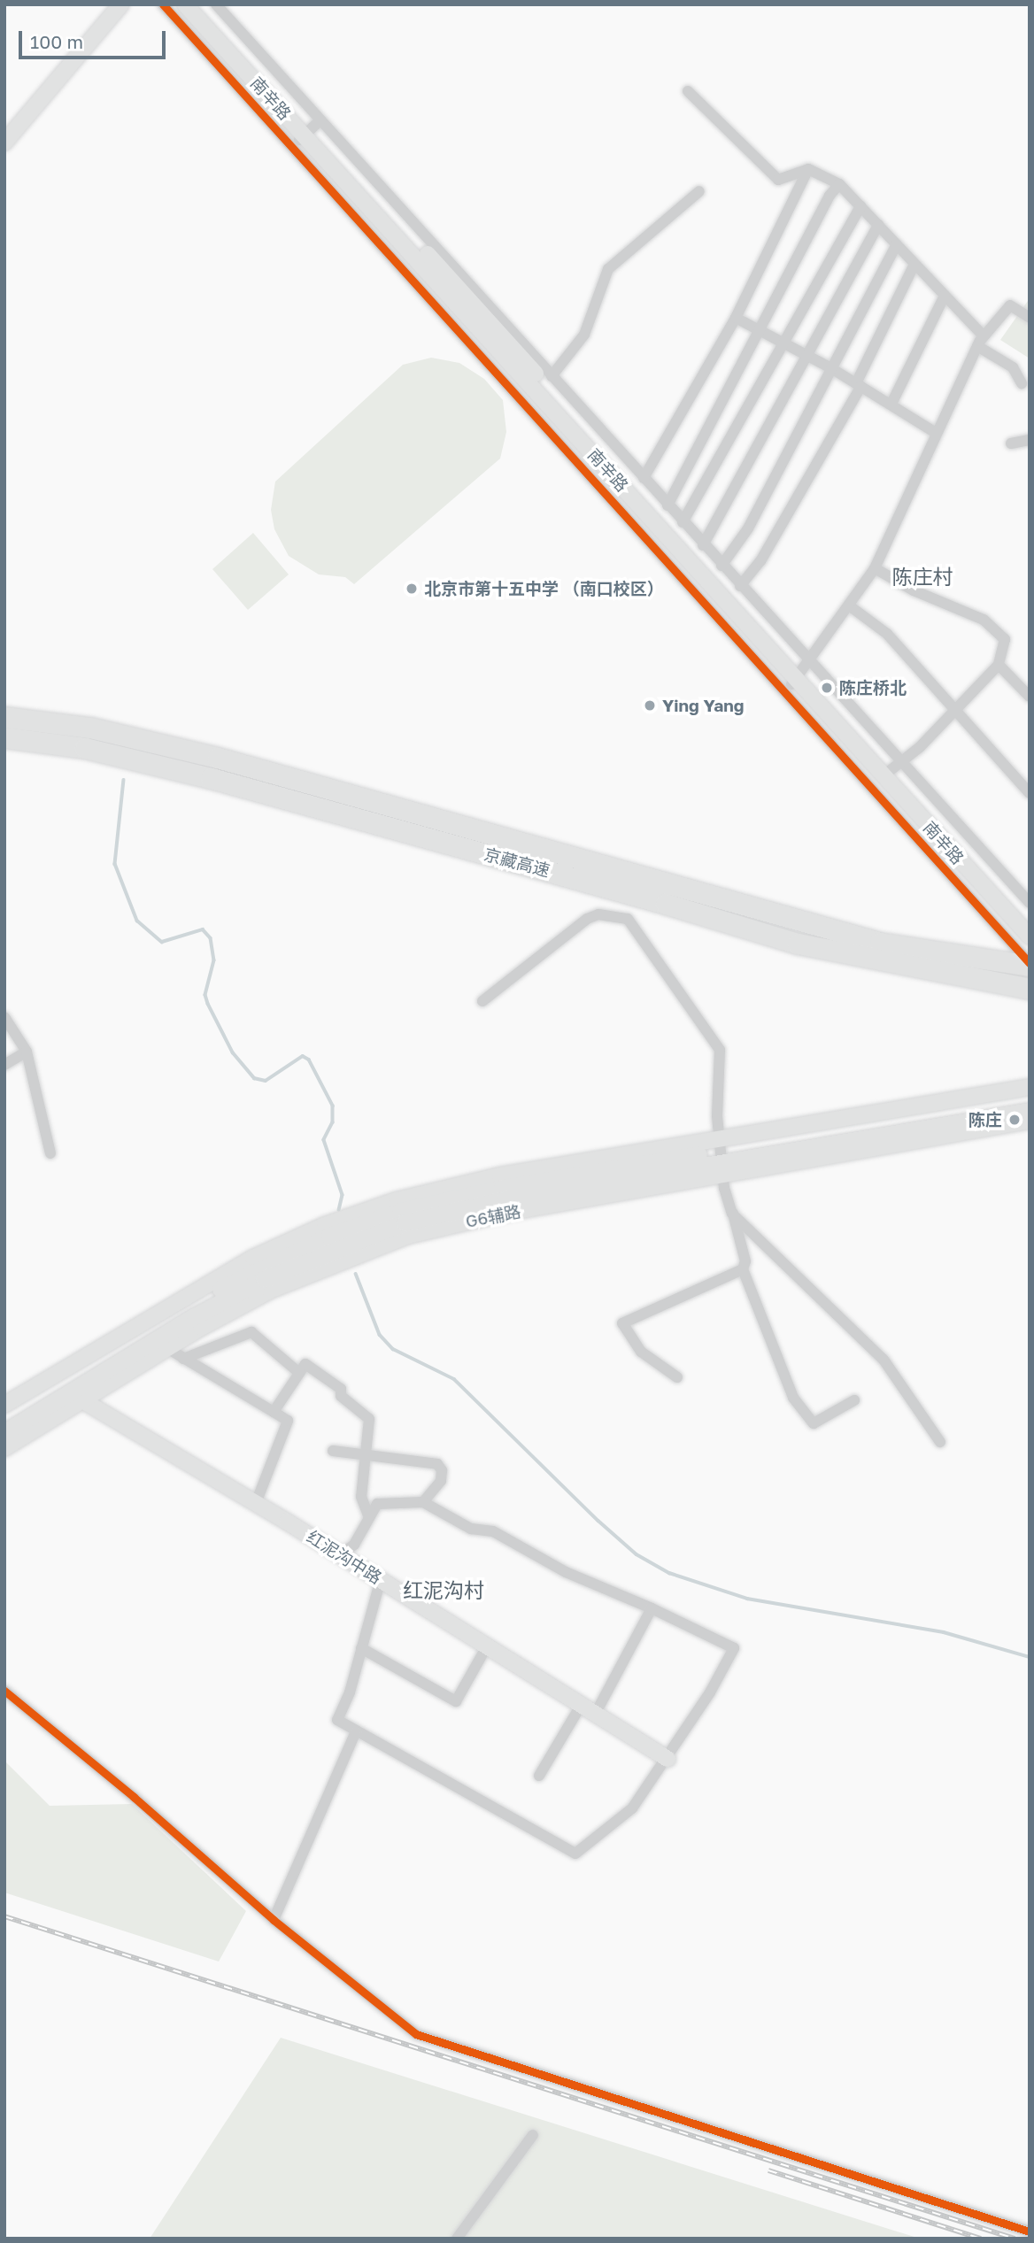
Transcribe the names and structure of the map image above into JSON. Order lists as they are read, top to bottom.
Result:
{
  "streets": {
    "highway": ["京藏高速"],
    "main road": ["G6辅路"],
    "street": ["南辛路", "红泥沟中路"]
  },
  "crossings": [
    ["G6辅路", "红泥沟中路"]
  ],
  "districts": ["陈庄村", "红泥沟村"],
  "places": [
    "北京市第十五中学 （南口校区）",
    "陈庄桥北",
    "Ying Yang",
    "陈庄"
  ],
  "scale_bar": "100 m"
}
